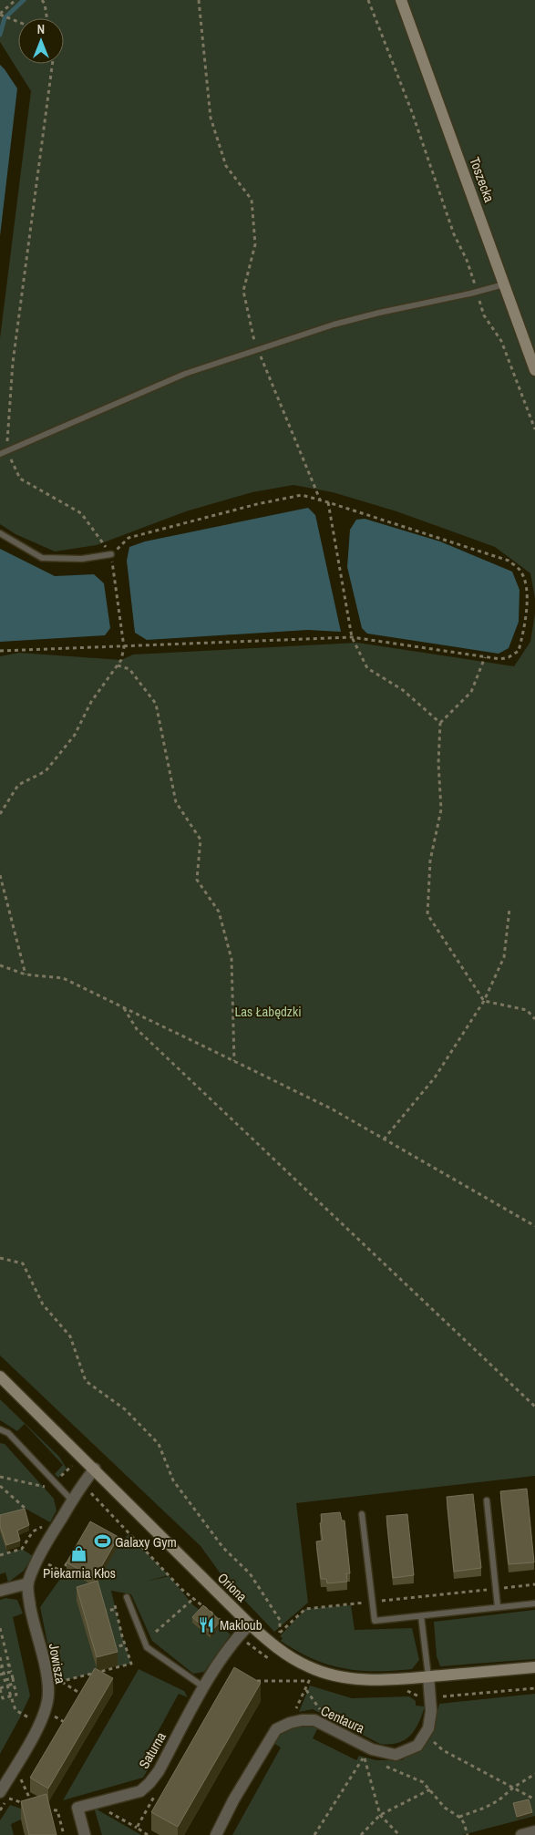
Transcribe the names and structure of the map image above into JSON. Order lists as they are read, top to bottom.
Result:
{
  "streets": {
    "street": [
      "Toszecka",
      "Oriona",
      "Jowisza",
      "Centaura",
      "Saturna"
    ]
  },
  "crossings": [
    ["Oriona", "Jowisza"],
    ["Oriona", "Centaura"],
    ["Oriona", "Saturna"]
  ],
  "parks": ["Las Łabędzki"],
  "places": {
    "sports": ["Galaxy Gym"],
    "shop": ["Piekarnia Kłos"],
    "restaurant": ["Makloub"]
  },
  "north": "top"
}
